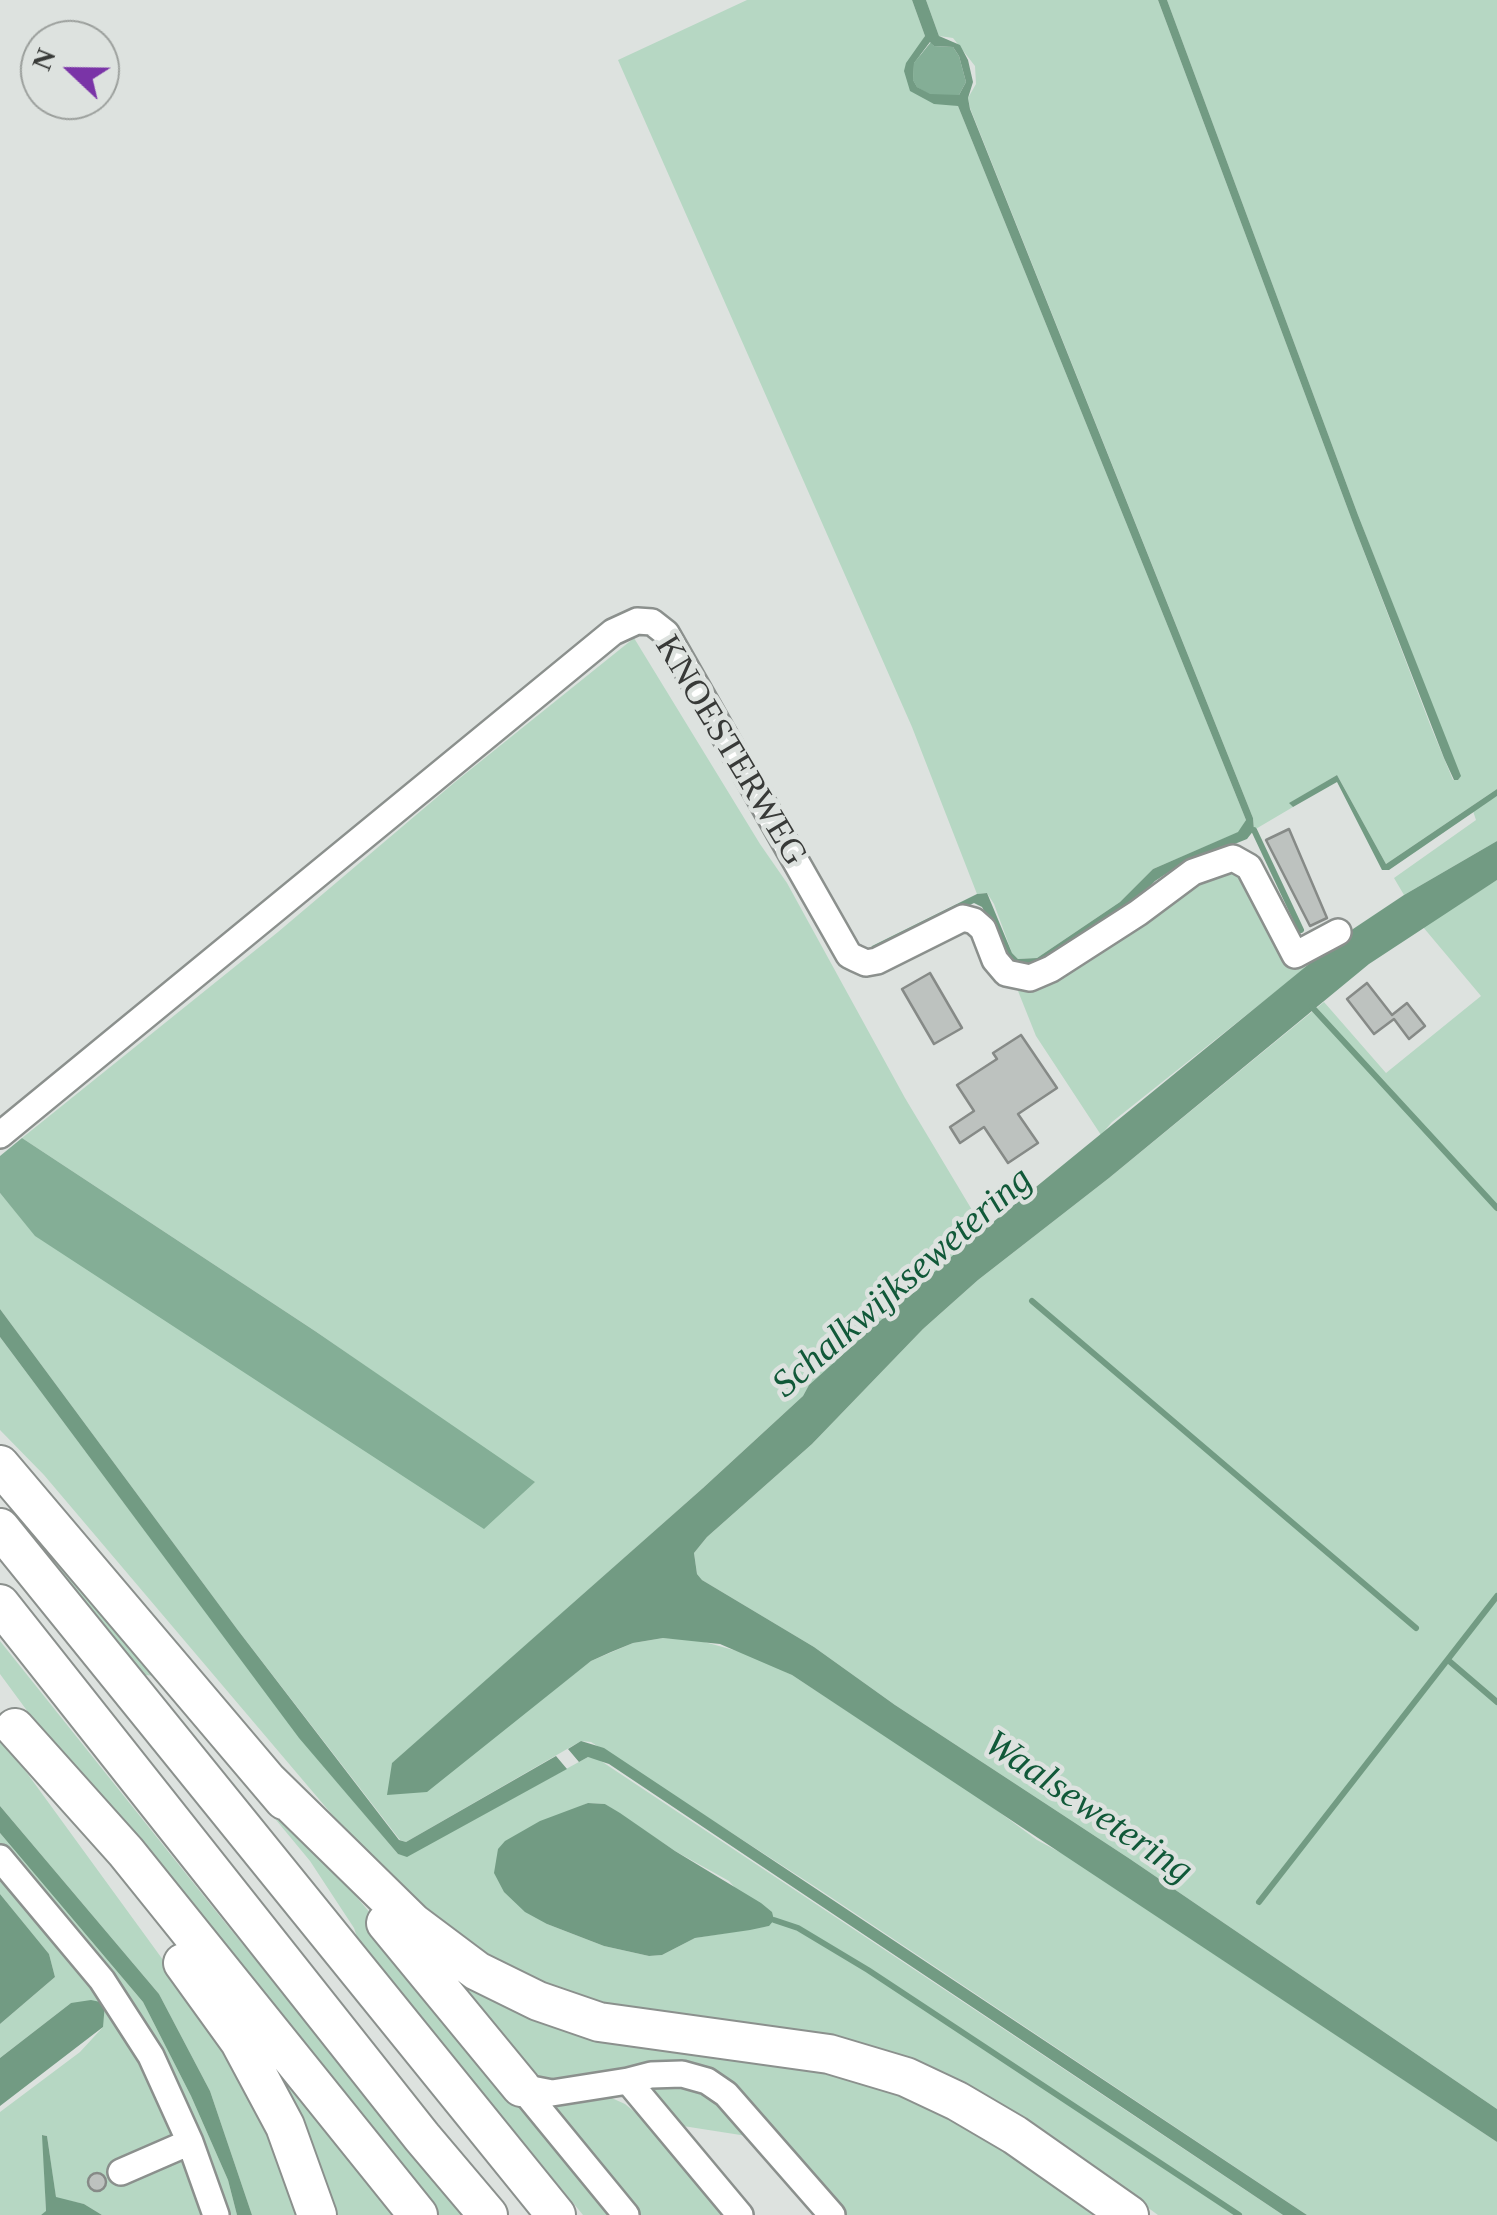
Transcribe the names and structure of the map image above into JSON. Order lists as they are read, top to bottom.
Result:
{
  "streets": {
    "street": ["KNOESTERWEG"]
  },
  "water": ["Schalkwijksewetering", "Waalsewetering"],
  "north": "left"
}
